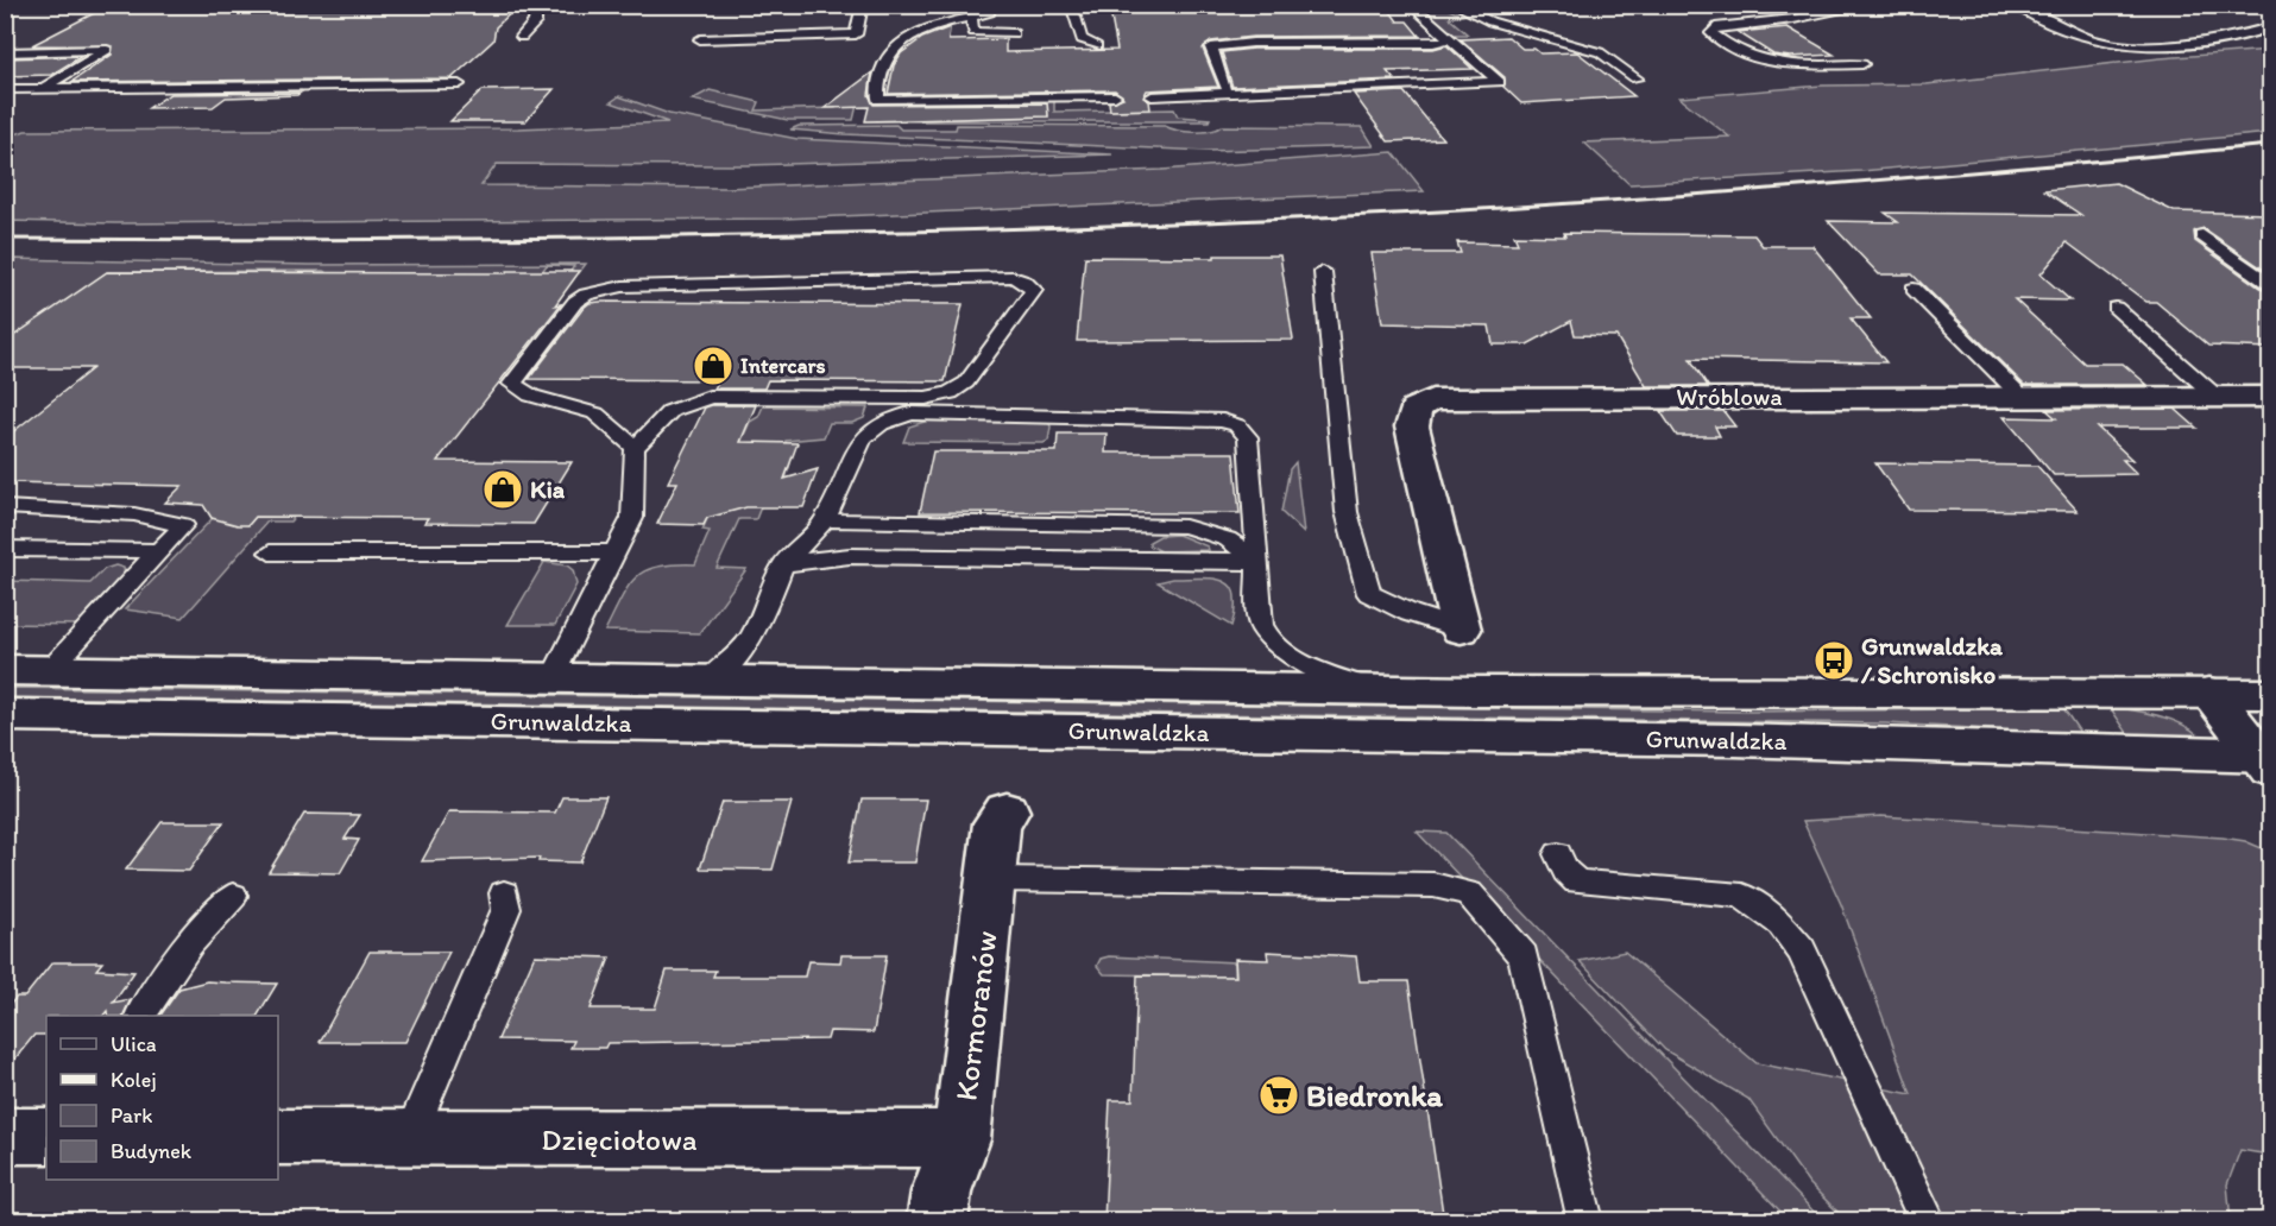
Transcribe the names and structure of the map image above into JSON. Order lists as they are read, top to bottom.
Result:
{
  "streets": {
    "main road": [
      "Wróblowa",
      "Grunwaldzka",
      "Kormoranów",
      "Dzięciołowa"
    ]
  },
  "crossings": [
    ["Kormoranów", "Dzięciołowa"]
  ],
  "places": {
    "shop": ["Intercars", "Kia"],
    "bus stop": ["Grunwaldzka / Schronisko"],
    "supermarket": ["Biedronka"]
  },
  "legend": [
    "Ulica",
    "Kolej",
    "Park",
    "Budynek"
  ]
}
